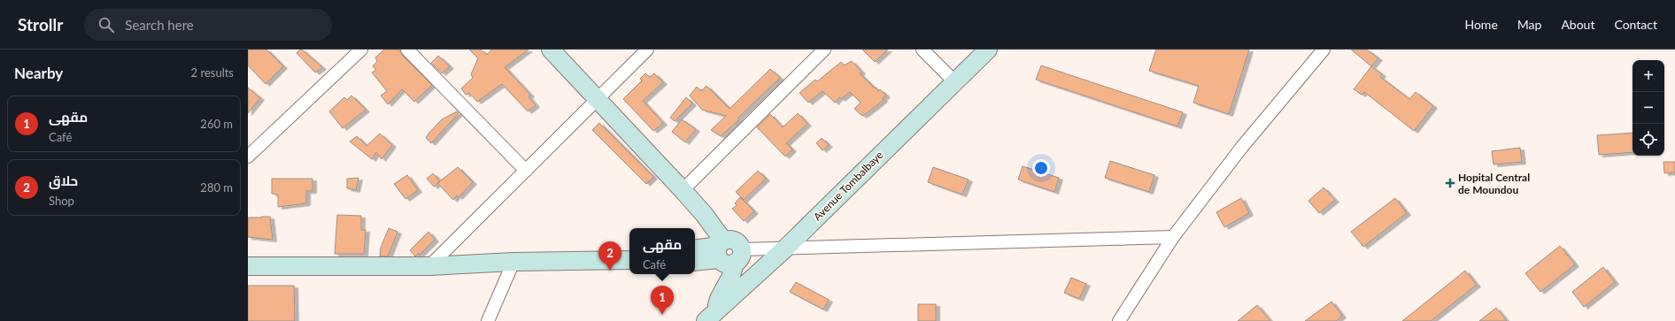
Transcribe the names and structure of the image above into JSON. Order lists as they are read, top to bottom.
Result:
{
  "streets": {
    "street": ["Avenue Tombalbaye"]
  },
  "places": {
    "health": ["Hopital Central de Moundou"]
  },
  "page": {
    "header": "Strollr",
    "search": "Search here",
    "nav": [
      "Home",
      "Map",
      "About",
      "Contact"
    ],
    "heading": ["Nearby", "2 results"],
    "map_buttons": ["+", "−"],
    "list": [
      {
        "mark": "1",
        "name": "مقهى",
        "note": "Café",
        "value": "260 m"
      },
      {
        "mark": "2",
        "name": "حلاق",
        "note": "Shop",
        "value": "280 m"
      }
    ],
    "popup": ["مقهى", "Café"],
    "pins": ["2", "1"]
  }
}
